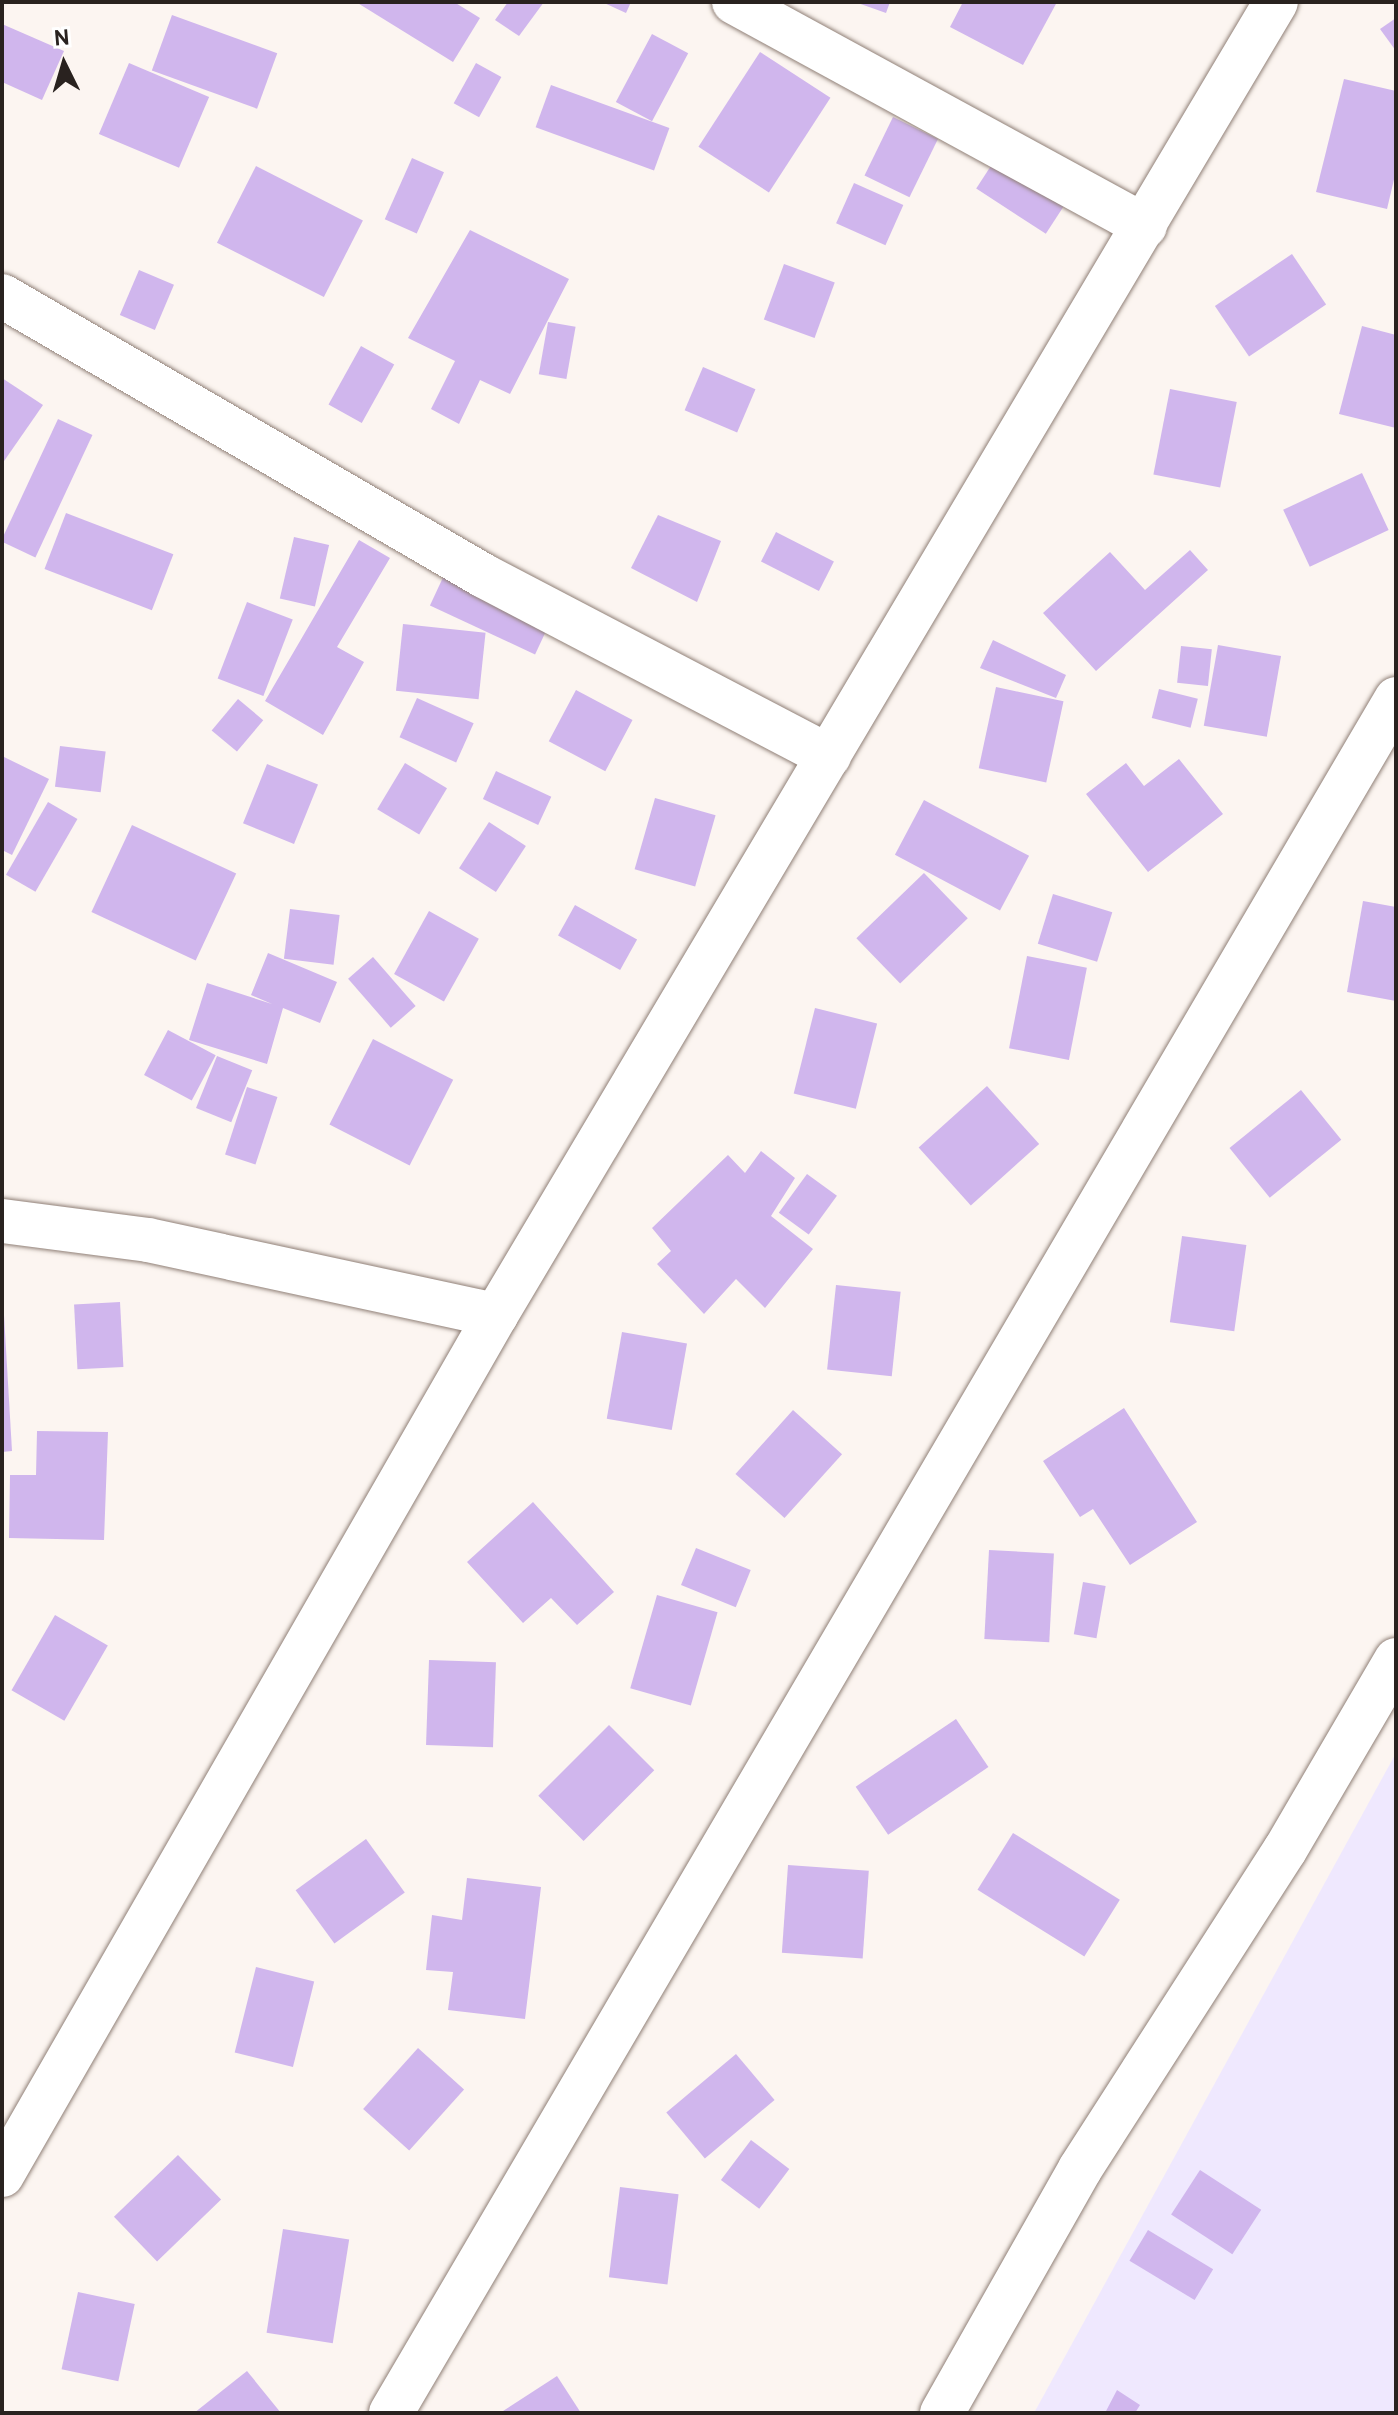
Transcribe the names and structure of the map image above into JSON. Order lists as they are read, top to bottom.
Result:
{
  "north": "top"
}
